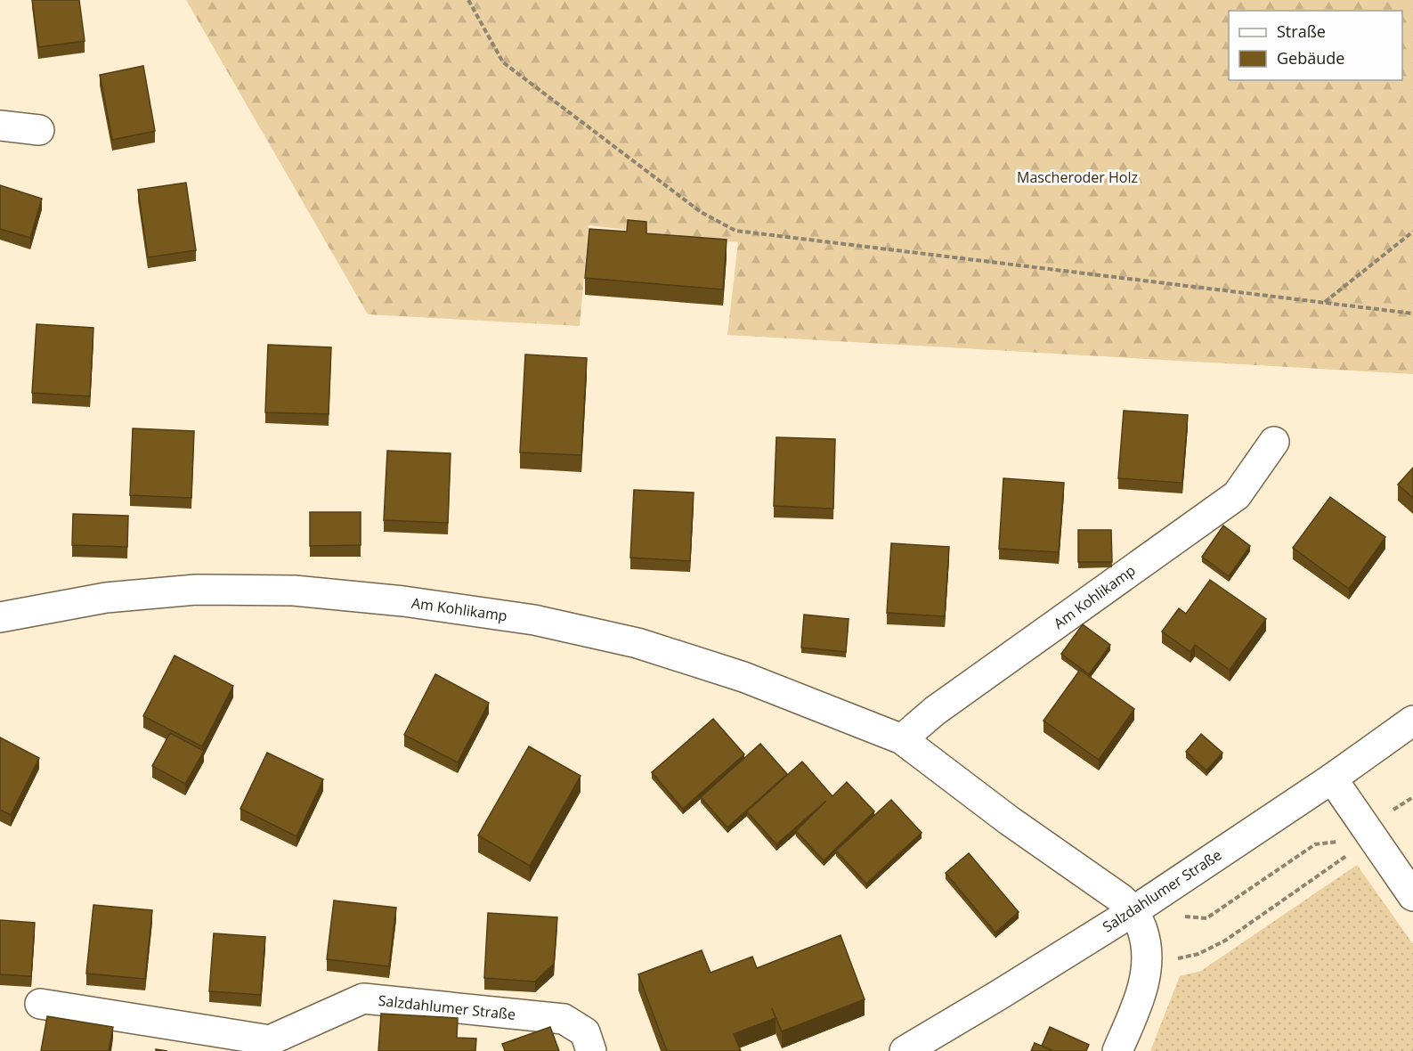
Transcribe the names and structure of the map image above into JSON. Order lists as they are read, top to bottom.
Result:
{
  "streets": {
    "street": ["Am Kohlikamp", "Salzdahlumer Straße"]
  },
  "crossings": [
    ["Am Kohlikamp", "Salzdahlumer Straße"]
  ],
  "parks": ["Mascheroder Holz"],
  "legend": ["Straße", "Gebäude"]
}
